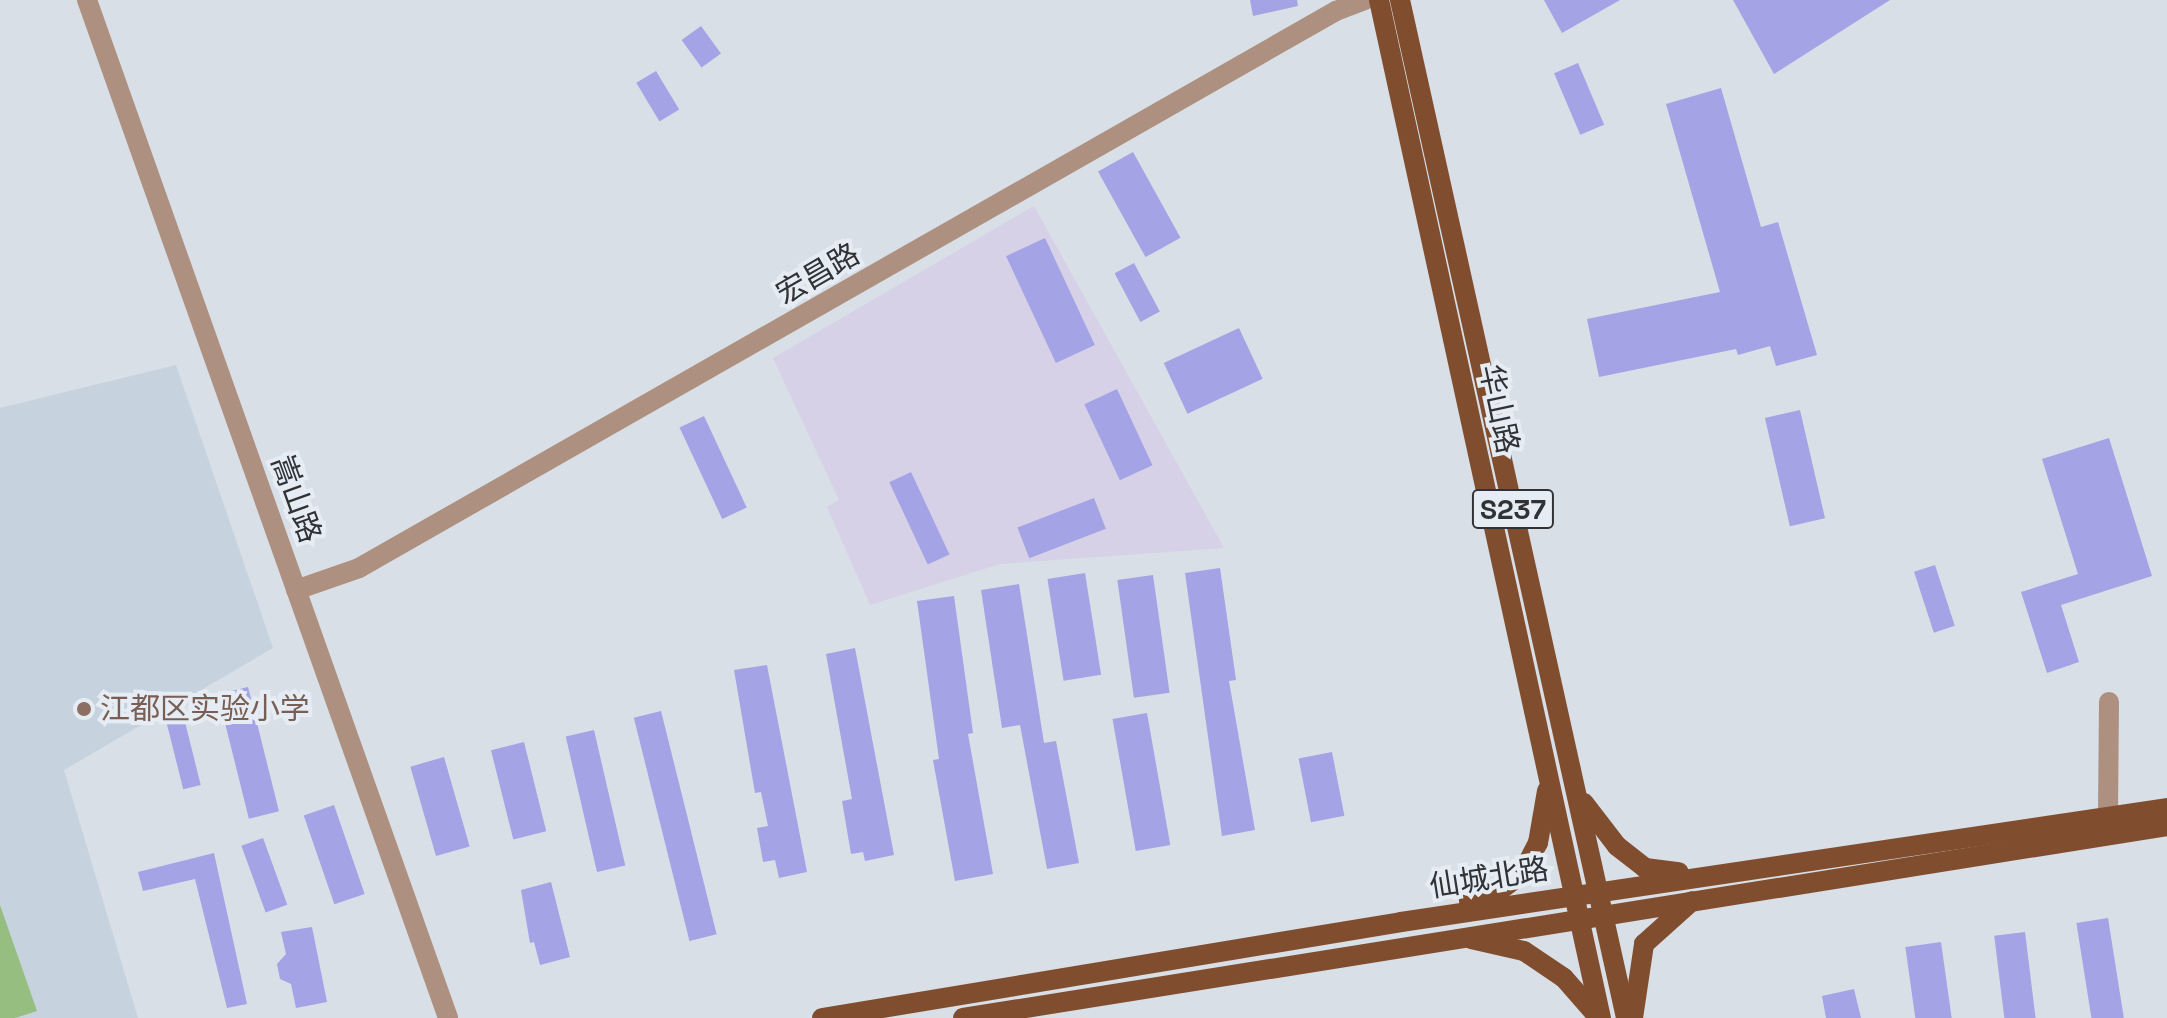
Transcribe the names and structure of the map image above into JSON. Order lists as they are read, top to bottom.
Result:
{
  "streets": {
    "main road": ["华山路", "S237", "仙城北路"],
    "street": ["宏昌路", "嵩山路"]
  },
  "crossings": [
    ["宏昌路", "嵩山路"],
    ["华山路", "仙城北路"],
    ["S237", "仙城北路"]
  ],
  "places": ["江都区实验小学"]
}
